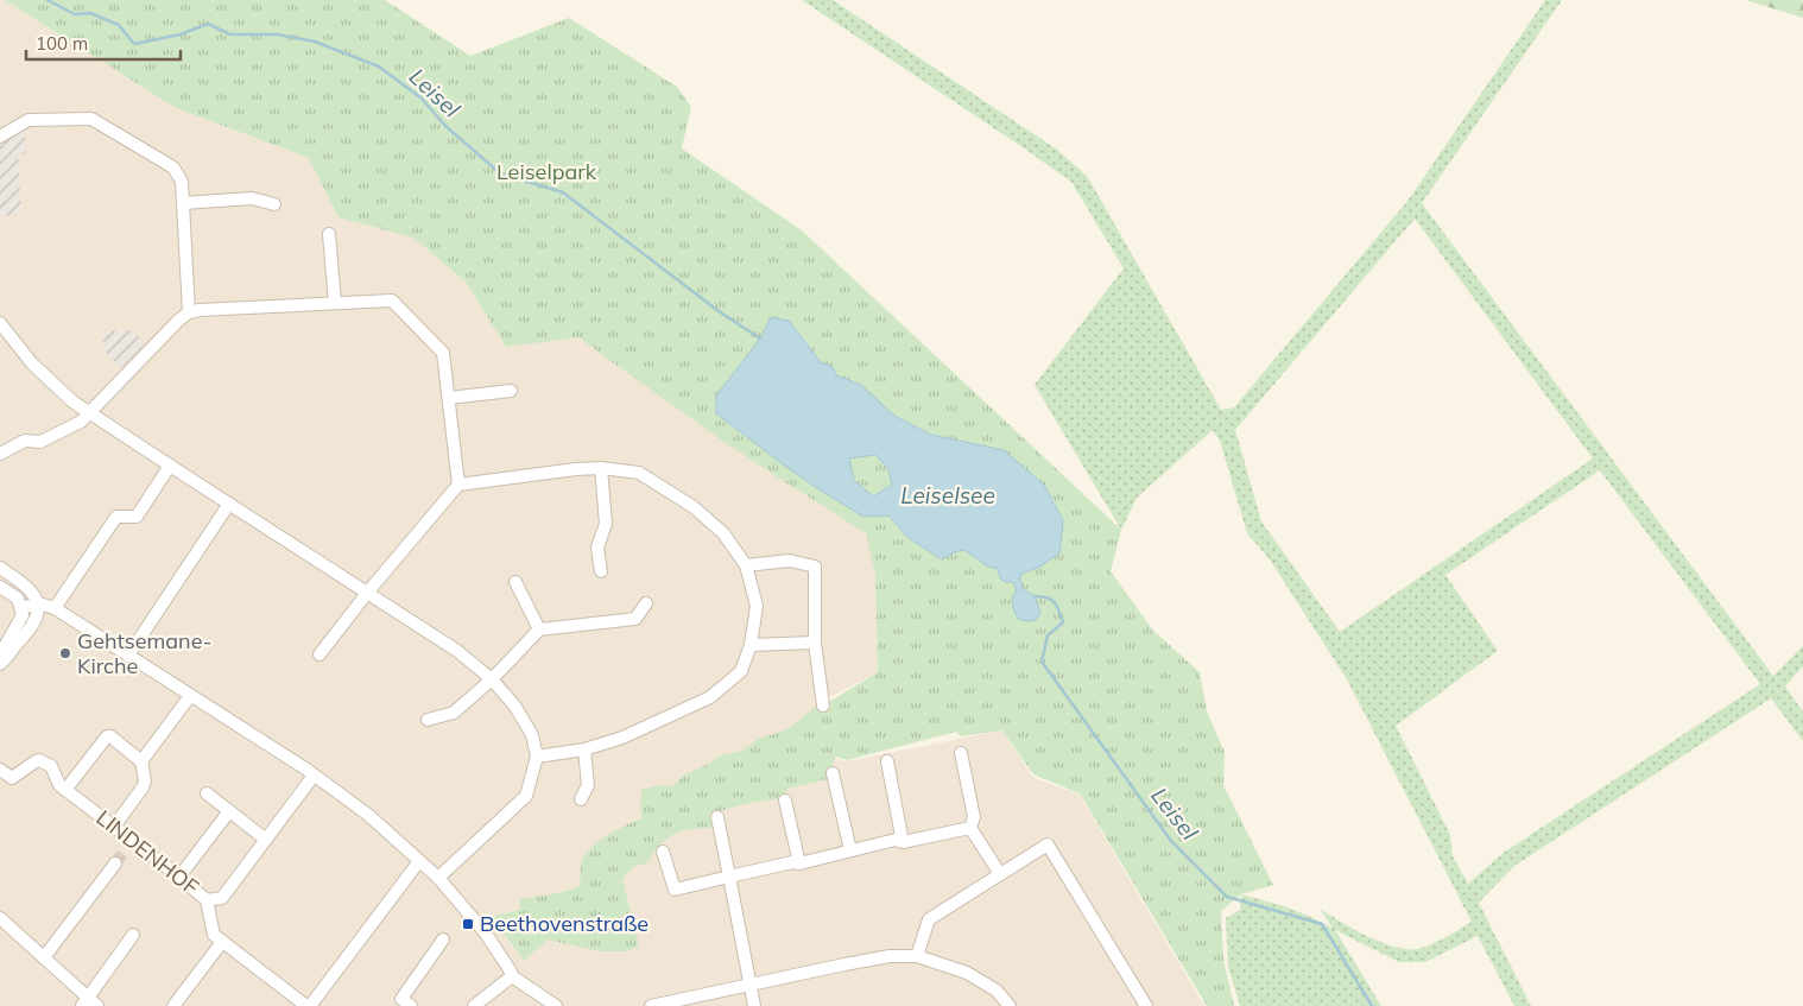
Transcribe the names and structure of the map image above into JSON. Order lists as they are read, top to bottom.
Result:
{
  "streets": {
    "street": ["LINDENHOF"]
  },
  "water": ["Leisel", "Leiselsee"],
  "parks": ["Leiselpark"],
  "places": {
    "other": ["Gehtsemane- Kirche"],
    "transit": ["Beethovenstraße"]
  },
  "scale_bar": "100 m"
}
